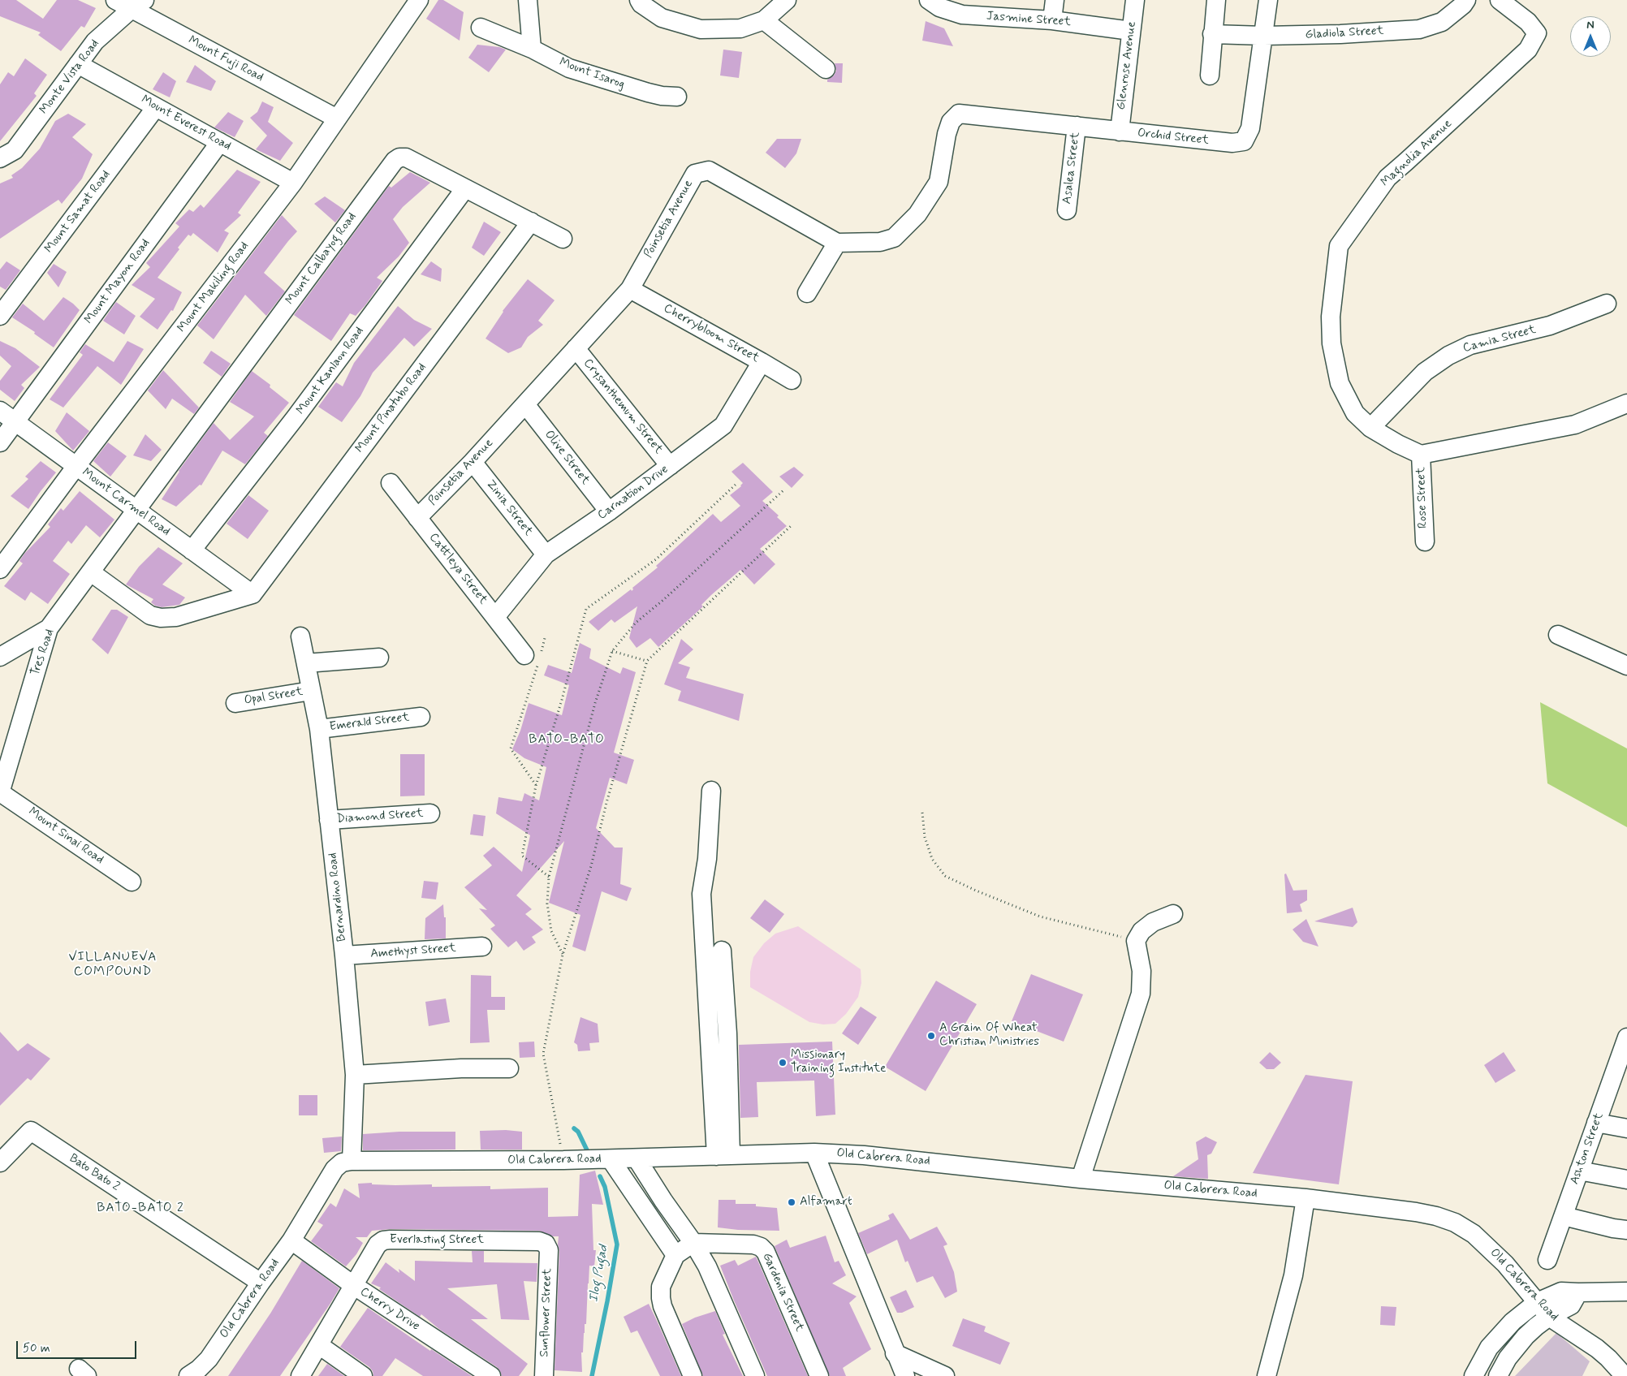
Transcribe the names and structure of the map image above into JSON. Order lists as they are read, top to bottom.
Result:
{
  "streets": {
    "street": [
      "Jasmine Street",
      "Gladiola Street",
      "Mount Fuji Road",
      "Glenrose Avenue",
      "Mount Isarog",
      "Monte Vista Road",
      "Mount Everest Road",
      "Orchid Street",
      "Magnolia Avenue",
      "Asalea Street",
      "Mount Samat Road",
      "Poinsetia Avenue",
      "Mount Calbayog Road",
      "Mount Mayon Road",
      "Mount Makiling Road",
      "Cherrybloom Street",
      "Camia Street",
      "Mount Kanlaon Road",
      "Crysanthemum Street",
      "Mount Pinatubo Road",
      "Olive Street",
      "Carnation Drive",
      "Rose Street",
      "Mount Carmel Road",
      "Zinia Street",
      "Cattleya Street",
      "Tres Road",
      "Opal Street",
      "Emerald Street",
      "Diamond Street",
      "Mount Sinai Road",
      "Bernardino Road",
      "Amethyst Street",
      "Ashton Street",
      "Old Cabrera Road",
      "Bato Bato 2",
      "Everlasting Street",
      "Gardenia Street",
      "Cherry Drive",
      "Sunflower Street"
    ]
  },
  "crossings": [
    ["Jasmine Street", "Glenrose Avenue"],
    ["Gladiola Street", "Orchid Street"],
    ["Mount Fuji Road", "Monte Vista Road"],
    ["Mount Fuji Road", "Mount Makiling Road"],
    ["Glenrose Avenue", "Orchid Street"],
    ["Monte Vista Road", "Mount Everest Road"],
    ["Mount Everest Road", "Mount Samat Road"],
    ["Mount Everest Road", "Mount Mayon Road"],
    ["Mount Everest Road", "Mount Makiling Road"],
    ["Orchid Street", "Asalea Street"],
    ["Orchid Street", "Poinsetia Avenue"],
    ["Magnolia Avenue", "Camia Street"],
    ["Magnolia Avenue", "Rose Street"],
    ["Poinsetia Avenue", "Cherrybloom Street"],
    ["Poinsetia Avenue", "Crysanthemum Street"],
    ["Poinsetia Avenue", "Olive Street"],
    ["Poinsetia Avenue", "Zinia Street"],
    ["Poinsetia Avenue", "Cattleya Street"],
    ["Mount Calbayog Road", "Mount Kanlaon Road"],
    ["Mount Calbayog Road", "Mount Pinatubo Road"],
    ["Mount Calbayog Road", "Mount Carmel Road"],
    ["Mount Calbayog Road", "Tres Road"],
    ["Mount Mayon Road", "Mount Carmel Road"],
    ["Mount Makiling Road", "Mount Carmel Road"],
    ["Cherrybloom Street", "Carnation Drive"],
    ["Mount Kanlaon Road", "Mount Carmel Road"],
    ["Crysanthemum Street", "Carnation Drive"],
    ["Mount Pinatubo Road", "Mount Carmel Road"],
    ["Olive Street", "Carnation Drive"],
    ["Carnation Drive", "Zinia Street"],
    ["Carnation Drive", "Cattleya Street"],
    ["Mount Carmel Road", "Tres Road"],
    ["Tres Road", "Mount Sinai Road"],
    ["Opal Street", "Bernardino Road"],
    ["Emerald Street", "Bernardino Road"],
    ["Diamond Street", "Bernardino Road"],
    ["Bernardino Road", "Amethyst Street"],
    ["Bernardino Road", "Old Cabrera Road"],
    ["Old Cabrera Road", "Bato Bato 2"],
    ["Old Cabrera Road", "Cherry Drive"],
    ["Everlasting Street", "Cherry Drive"],
    ["Everlasting Street", "Sunflower Street"]
  ],
  "districts": ["BATO-BATO", "VILLANUEVA COMPOUND", "BATO-BATO 2"],
  "water": ["Ilog Pugad"],
  "places": ["A Grain Of Wheat Christian Ministries", "Missionary Training Institute", "Alfamart"],
  "scale_bar": "50 m",
  "north": "top"
}
